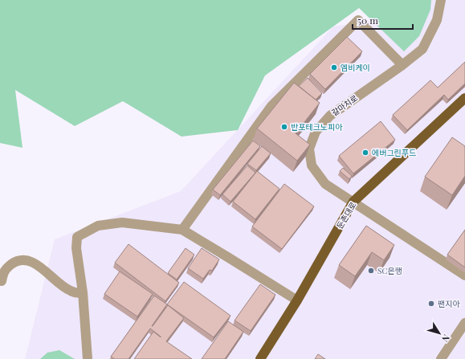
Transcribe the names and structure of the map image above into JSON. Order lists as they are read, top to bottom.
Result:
{
  "streets": {
    "main road": ["둔촌대로"],
    "street": ["갈마치로"]
  },
  "crossings": [
    ["갈마치로", "둔촌대로"]
  ],
  "places": [
    "엠비케이",
    "반포테크노피아",
    "에버그린푸드",
    "SC은행",
    "팬지아"
  ],
  "scale_bar": "50 m",
  "north": "bottom right"
}
